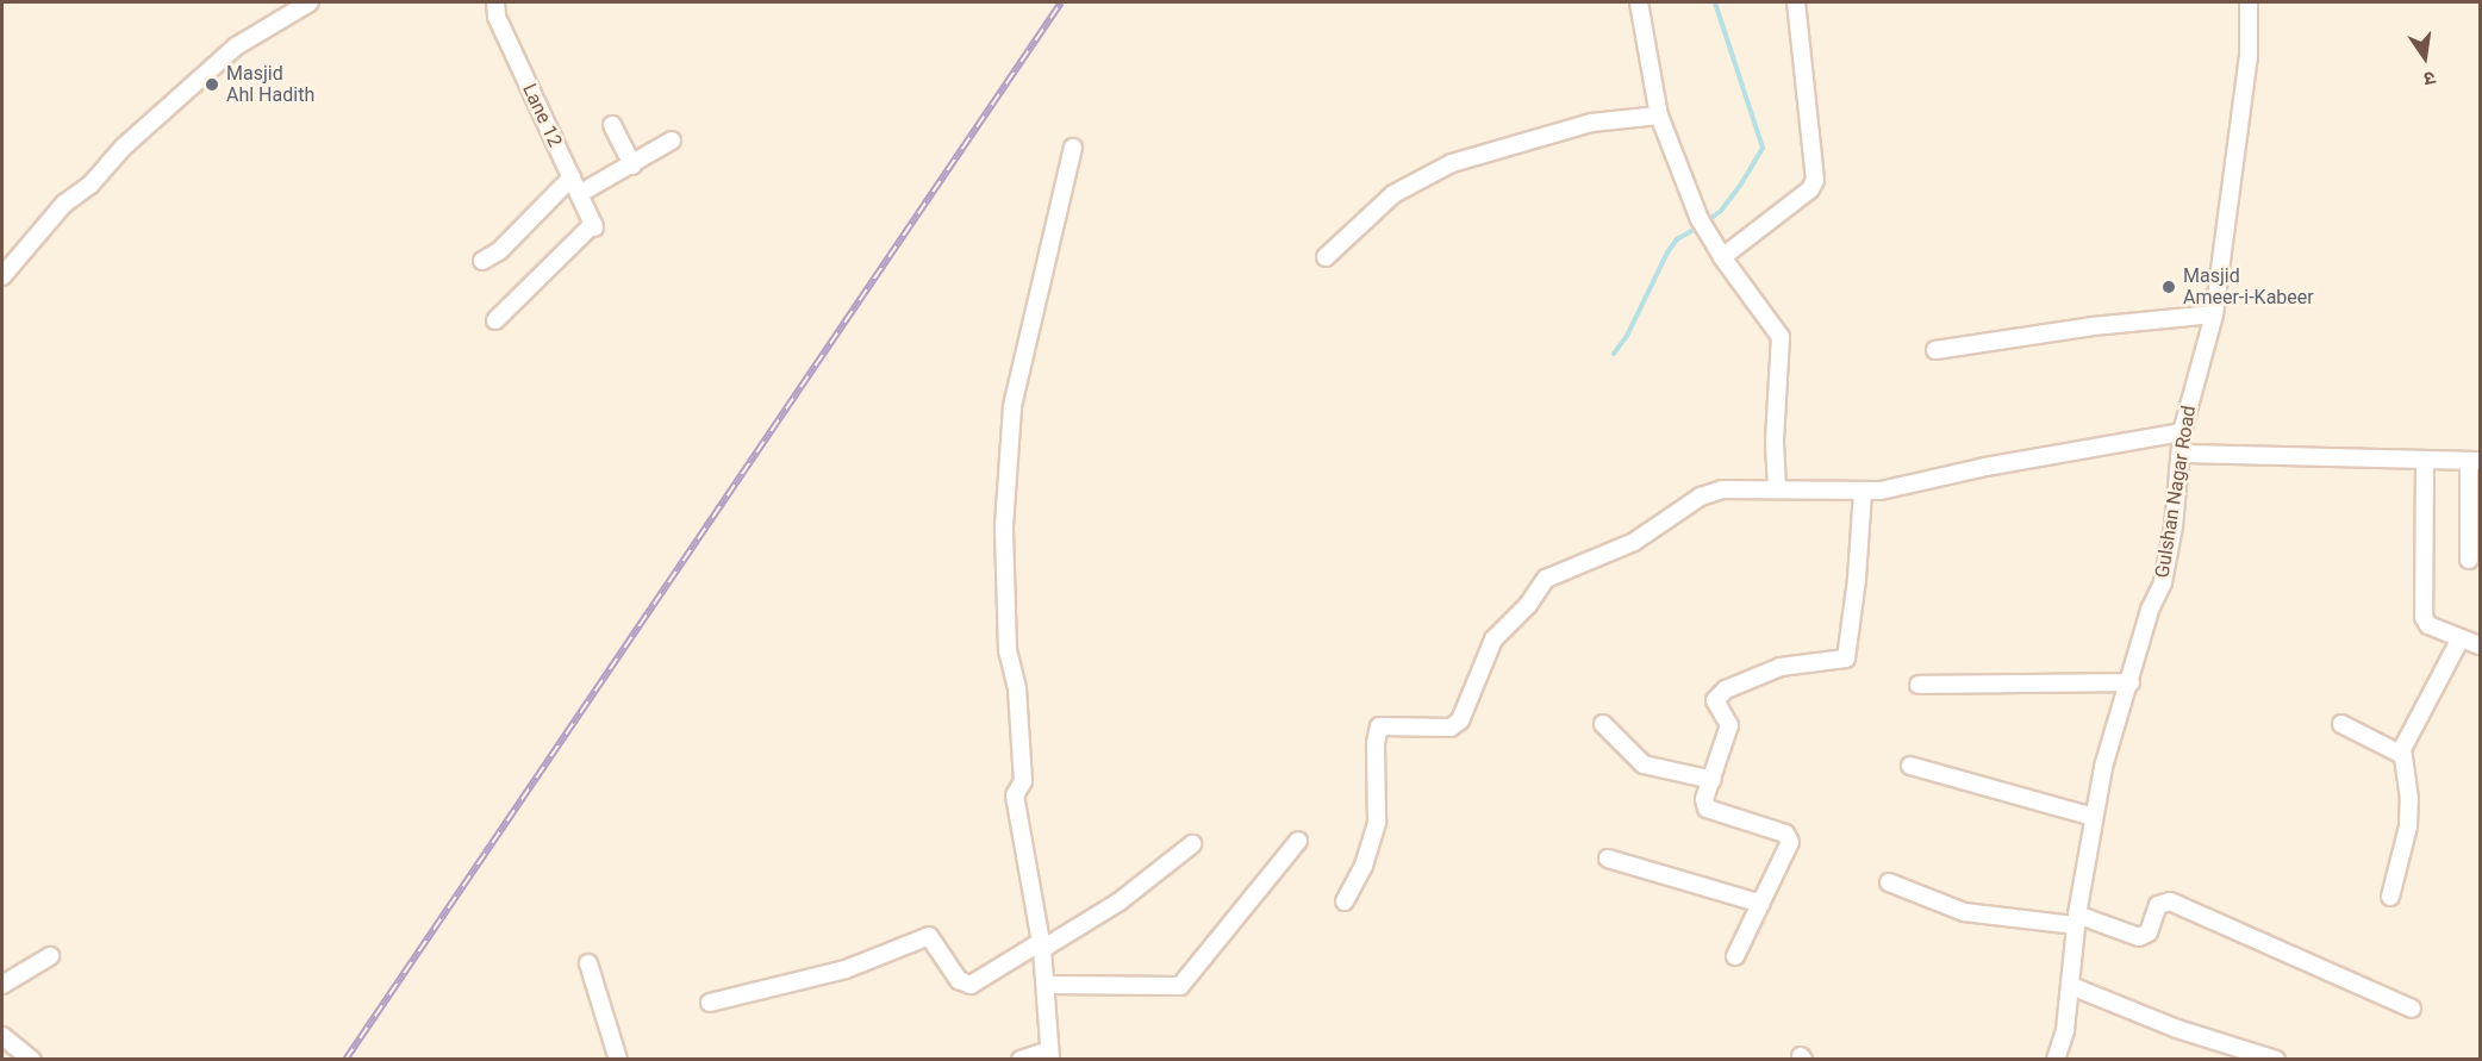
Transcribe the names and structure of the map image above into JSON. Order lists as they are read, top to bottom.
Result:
{
  "streets": {
    "street": ["Lane 12", "Gulshan Nagar Road"]
  },
  "places": ["Masjid Ahl Hadith", "Masjid Ameer-i-Kabeer"],
  "north": "bottom"
}
